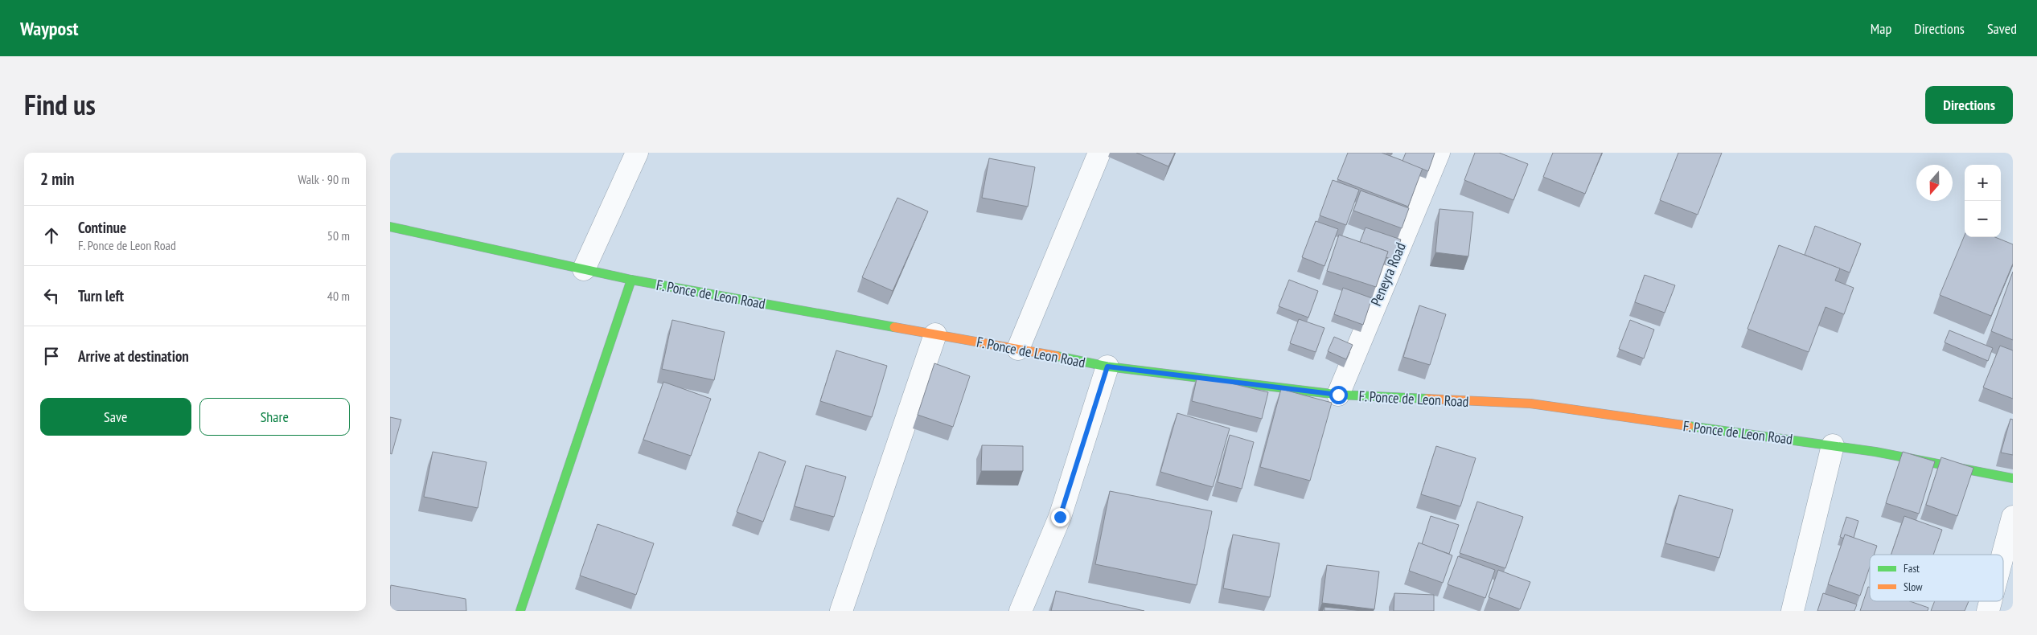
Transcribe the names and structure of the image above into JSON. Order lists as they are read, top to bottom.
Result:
{
  "streets": {
    "street": ["Peneyra Road", "F. Ponce de Leon Road"]
  },
  "crossings": [
    ["Peneyra Road", "F. Ponce de Leon Road"]
  ],
  "legend": ["Fast", "Slow"],
  "north": "bottom",
  "page": {
    "header": "Waypost",
    "nav": ["Map", "Directions", "Saved"],
    "title": "Find us",
    "buttons": [
      "Directions",
      ["Save", "Share"]
    ],
    "heading": ["2 min", "Walk · 90 m"],
    "map_buttons": ["+", "−"],
    "list": [
      ["Continue", "F. Ponce de Leon Road", "50 m"],
      ["Turn left", "40 m"],
      "Arrive at destination"
    ]
  }
}
